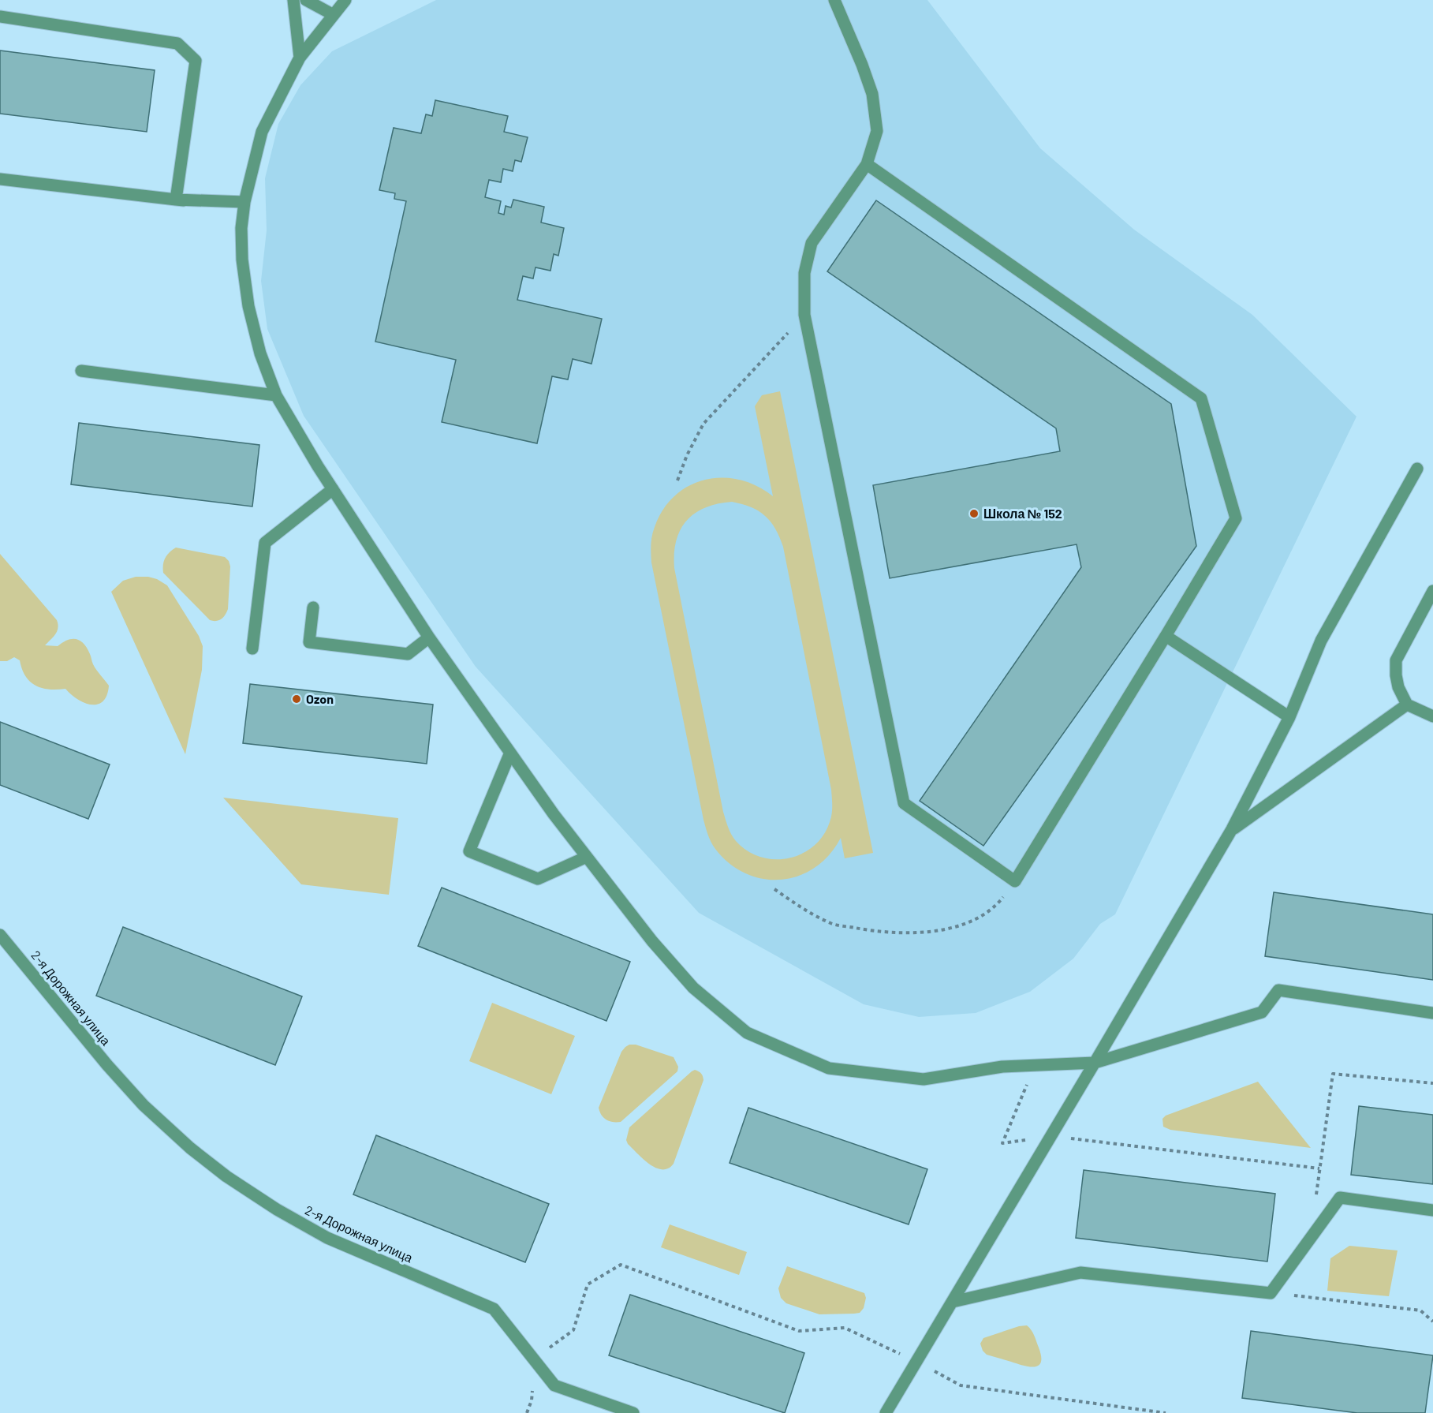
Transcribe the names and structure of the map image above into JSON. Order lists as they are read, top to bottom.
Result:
{
  "streets": {
    "street": ["2-я Дорожная улица"]
  },
  "places": ["Школа № 152", "Ozon"]
}
